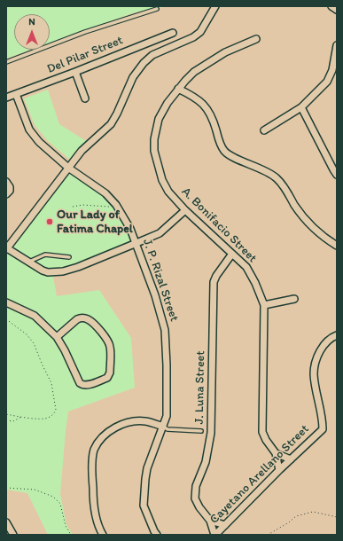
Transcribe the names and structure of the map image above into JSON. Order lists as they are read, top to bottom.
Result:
{
  "streets": {
    "street": [
      "Del Pilar Street",
      "A. Bonifacio Street",
      "J. P. Rizal Street",
      "J. Luna Street",
      "Cayetano Arellano Street"
    ]
  },
  "crossings": [
    ["Del Pilar Street", "J. P. Rizal Street"],
    ["A. Bonifacio Street", "J. Luna Street"],
    ["A. Bonifacio Street", "Cayetano Arellano Street"],
    ["J. Luna Street", "Cayetano Arellano Street"]
  ],
  "places": ["Our Lady of Fatima Chapel"],
  "north": "top"
}
